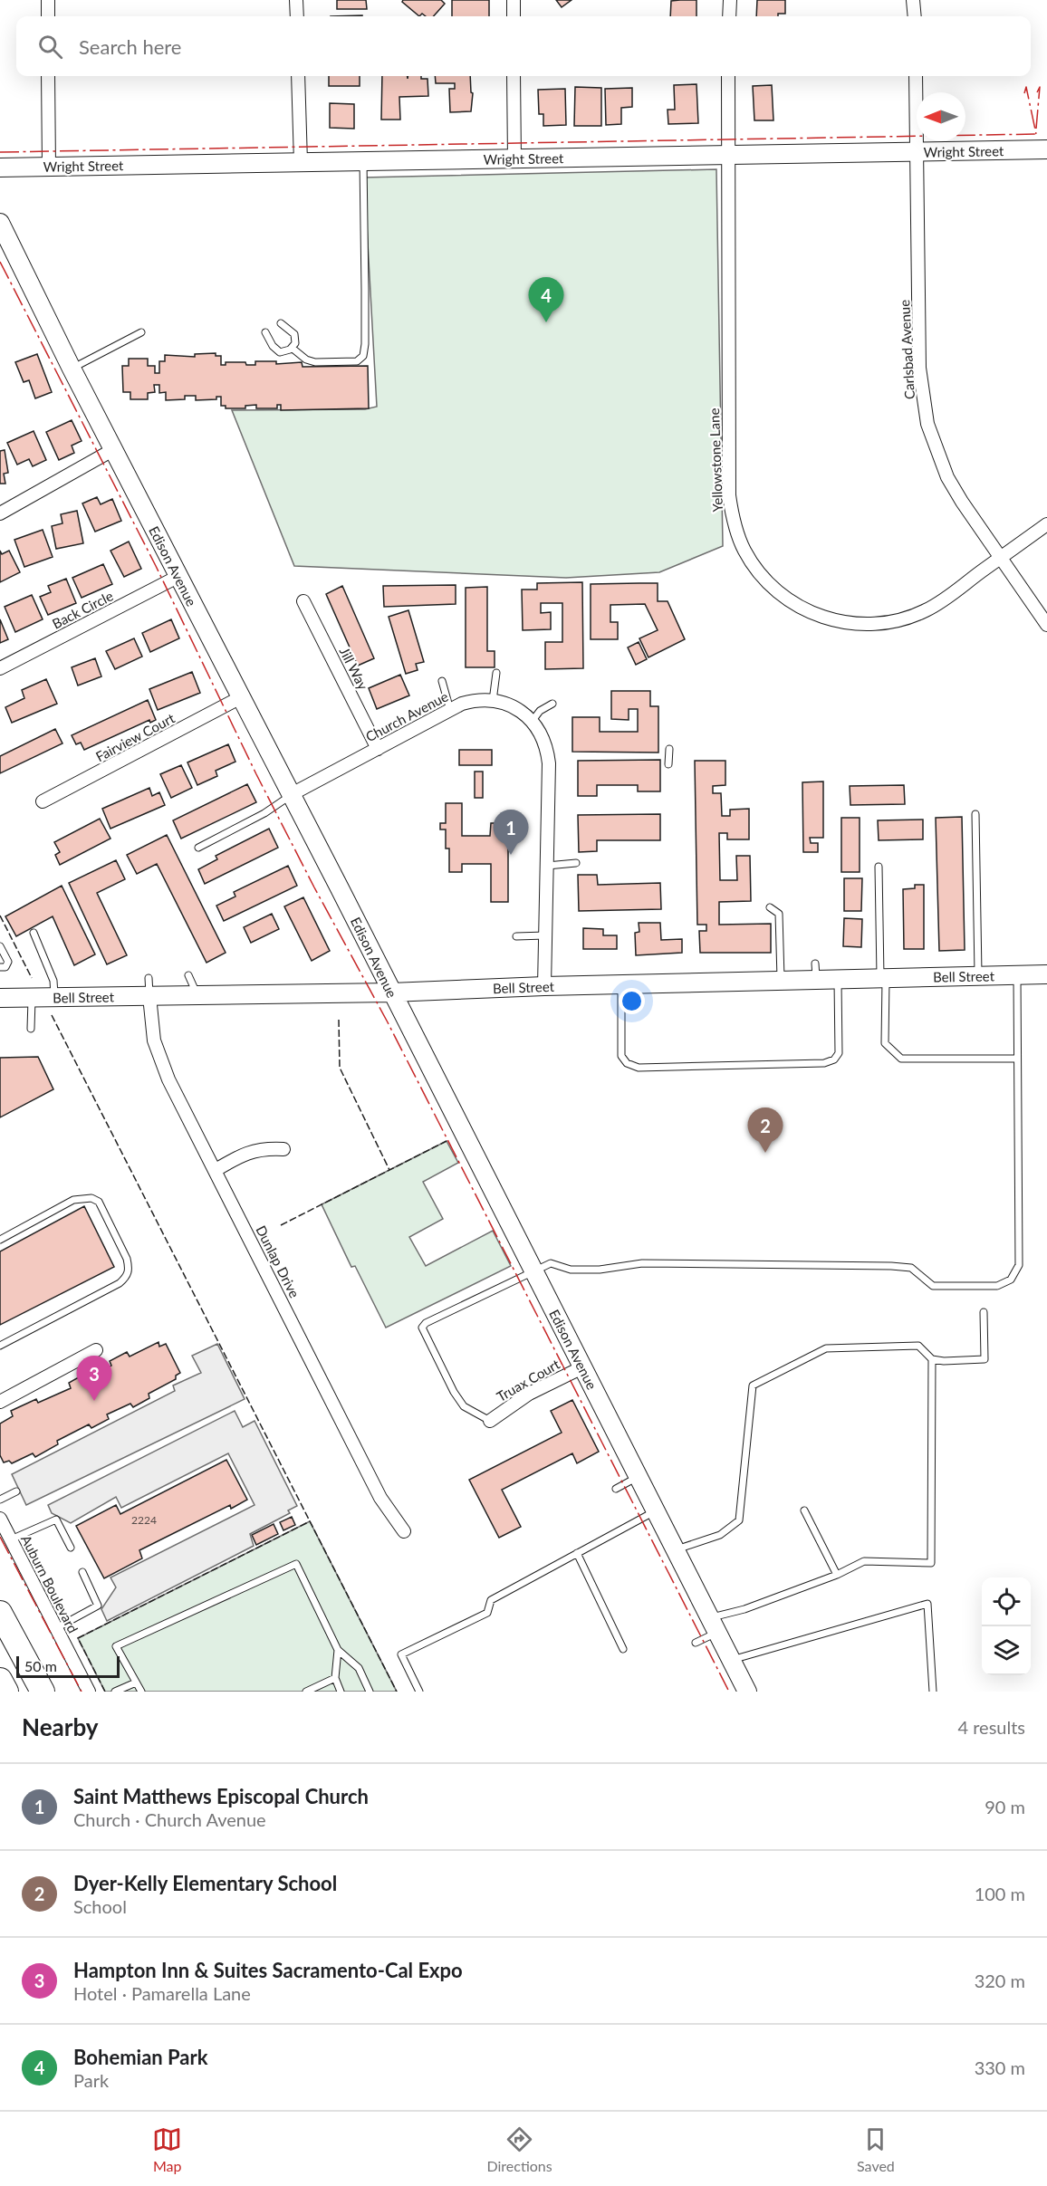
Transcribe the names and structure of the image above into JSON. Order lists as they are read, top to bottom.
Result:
{
  "streets": {
    "street": [
      "Wright Street",
      "Carlsbad Avenue",
      "Yellowstone Lane",
      "Edison Avenue",
      "Back Circle",
      "Jill Way",
      "Church Avenue",
      "Fairview Court",
      "Bell Street",
      "Dunlap Drive",
      "Truax Court",
      "Auburn Boulevard"
    ]
  },
  "crossings": [
    ["Wright Street", "Carlsbad Avenue"],
    ["Wright Street", "Yellowstone Lane"],
    ["Carlsbad Avenue", "Yellowstone Lane"],
    ["Edison Avenue", "Back Circle"],
    ["Edison Avenue", "Church Avenue"],
    ["Edison Avenue", "Fairview Court"],
    ["Edison Avenue", "Bell Street"],
    ["Edison Avenue", "Truax Court"],
    ["Jill Way", "Church Avenue"],
    ["Church Avenue", "Bell Street"],
    ["Bell Street", "Dunlap Drive"]
  ],
  "house_numbers": ["2224"],
  "scale_bar": "50 m",
  "north": "left",
  "page": {
    "search": "Search here",
    "pins": [
      "4",
      "1",
      "2",
      "3"
    ],
    "scale": "50 m",
    "heading": ["Nearby", "4 results"],
    "list": [
      {
        "mark": "1",
        "name": "Saint Matthews Episcopal Church",
        "note": "Church · Church Avenue",
        "value": "90 m"
      },
      {
        "mark": "2",
        "name": "Dyer-Kelly Elementary School",
        "note": "School",
        "value": "100 m"
      },
      {
        "mark": "3",
        "name": "Hampton Inn & Suites Sacramento-Cal Expo",
        "note": "Hotel · Pamarella Lane",
        "value": "320 m"
      },
      {
        "mark": "4",
        "name": "Bohemian Park",
        "note": "Park",
        "value": "330 m"
      }
    ],
    "nav": ["Map", "Directions", "Saved"]
  }
}
